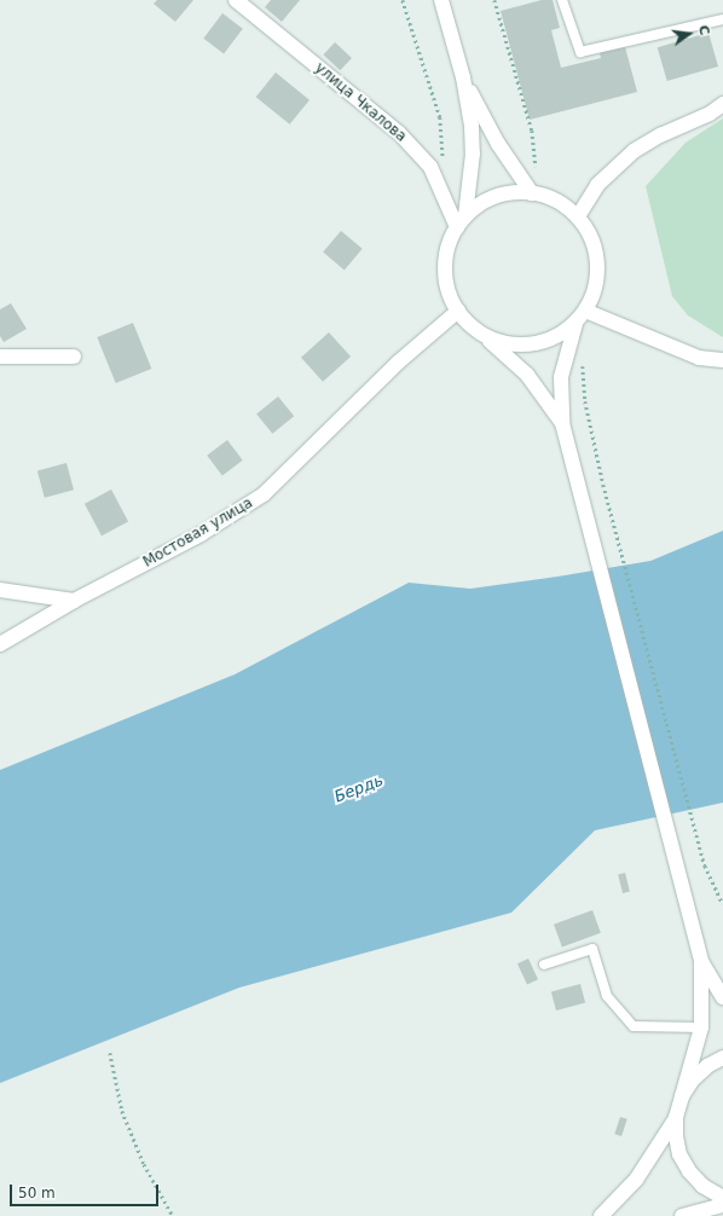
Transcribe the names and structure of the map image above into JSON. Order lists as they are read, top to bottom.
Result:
{
  "streets": {
    "main road": ["улица Чкалова", "Мостовая улица"]
  },
  "crossings": [
    ["улица Чкалова", "Мостовая улица"]
  ],
  "water": ["Бердь"],
  "scale_bar": "50 m",
  "north": "right"
}
